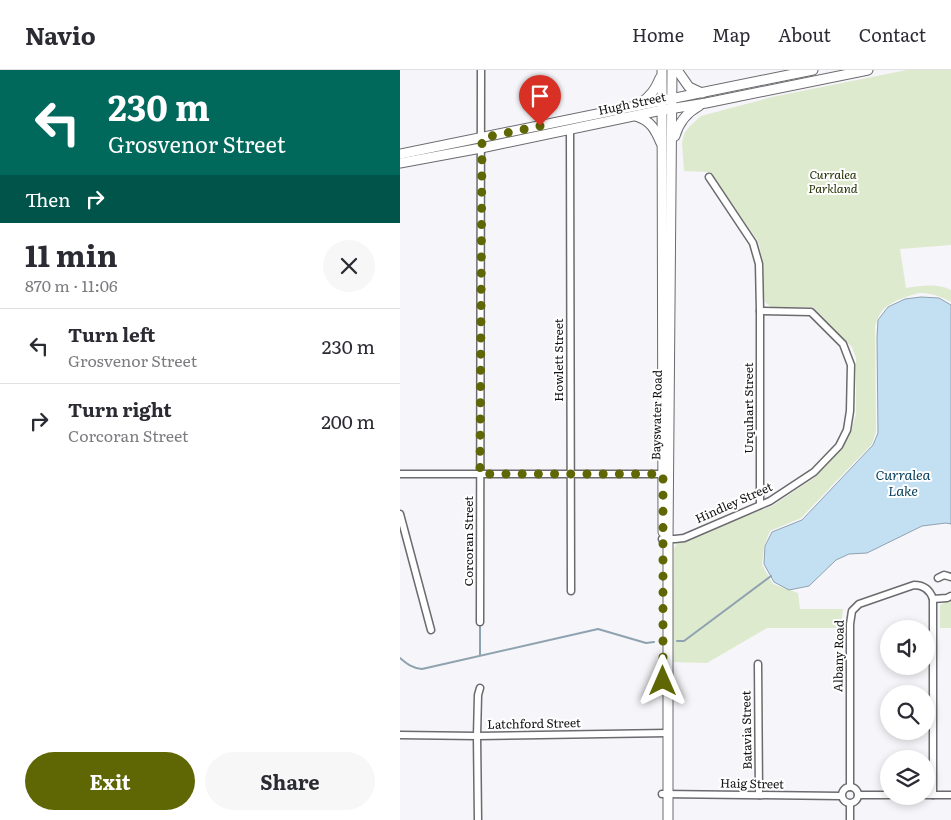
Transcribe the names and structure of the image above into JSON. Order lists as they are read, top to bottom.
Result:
{
  "streets": {
    "main road": ["Hugh Street", "Bayswater Road"],
    "street": [
      "Howlett Street",
      "Urquhart Street",
      "Hindley Street",
      "Corcoran Street",
      "Albany Road",
      "Latchford Street",
      "Batavia Street",
      "Haig Street"
    ]
  },
  "crossings": [
    ["Hugh Street", "Howlett Street"],
    ["Hugh Street", "Bayswater Road"],
    ["Hugh Street", "Corcoran Street"],
    ["Urquhart Street", "Hindley Street"],
    ["Bayswater Road", "Hindley Street"],
    ["Bayswater Road", "Latchford Street"],
    ["Bayswater Road", "Haig Street"],
    ["Albany Road", "Haig Street"],
    ["Batavia Street", "Haig Street"]
  ],
  "water": ["Curralea Lake"],
  "parks": ["Curralea Parkland"],
  "page": {
    "header": "Navio",
    "nav": [
      "Home",
      "Map",
      "About",
      "Contact"
    ],
    "turn": ["230 m", "Grosvenor Street"],
    "then": "Then",
    "heading": ["11 min", "870 m · 11:06"],
    "list": [
      {
        "name": "Turn left",
        "note": "Grosvenor Street",
        "value": "230 m"
      },
      {
        "name": "Turn right",
        "note": "Corcoran Street",
        "value": "200 m"
      }
    ],
    "buttons": ["Exit", "Share"]
  }
}
